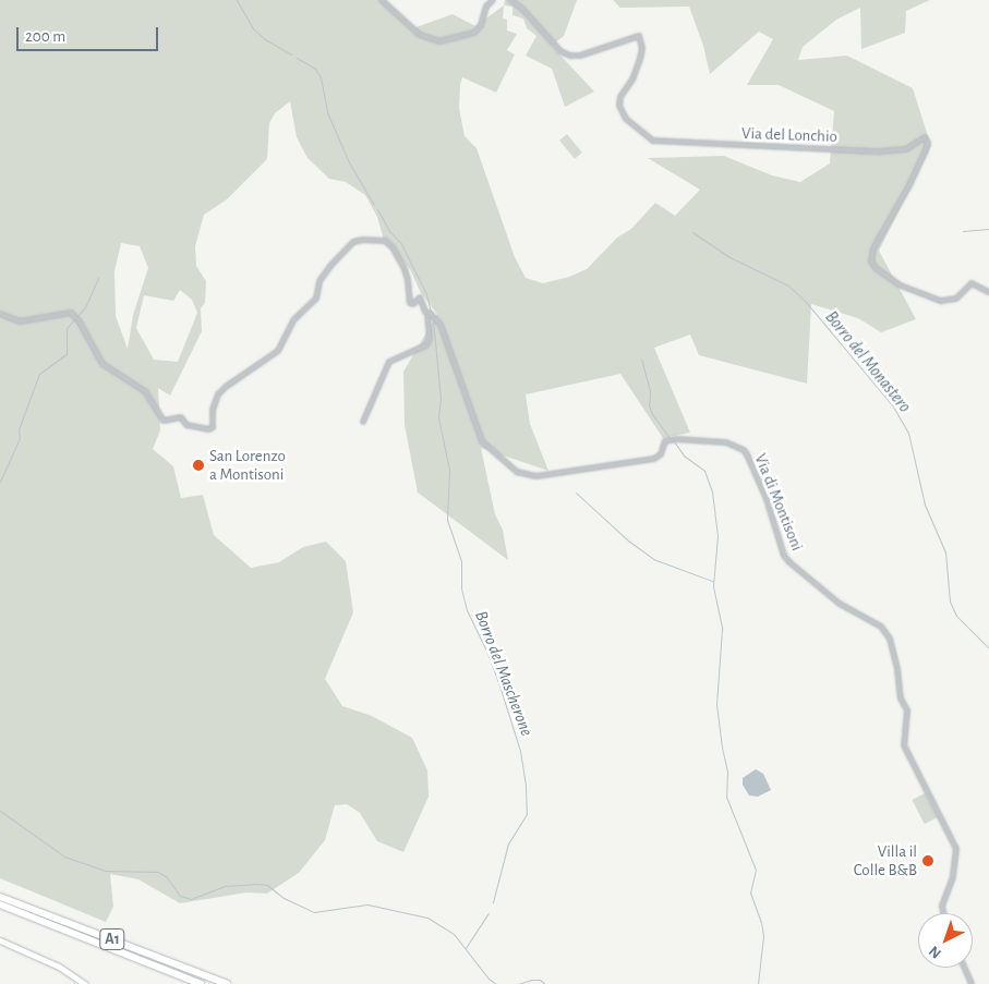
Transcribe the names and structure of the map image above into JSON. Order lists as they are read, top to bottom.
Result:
{
  "streets": {
    "highway": ["A1"],
    "street": ["Via del Lonchio", "Via di Montisoni"]
  },
  "water": ["Borro del Monastero", "Borro del Mascherone"],
  "places": ["San Lorenzo a Montisoni", "Villa il Colle B&B"],
  "scale_bar": "200 m",
  "north": "bottom left"
}
